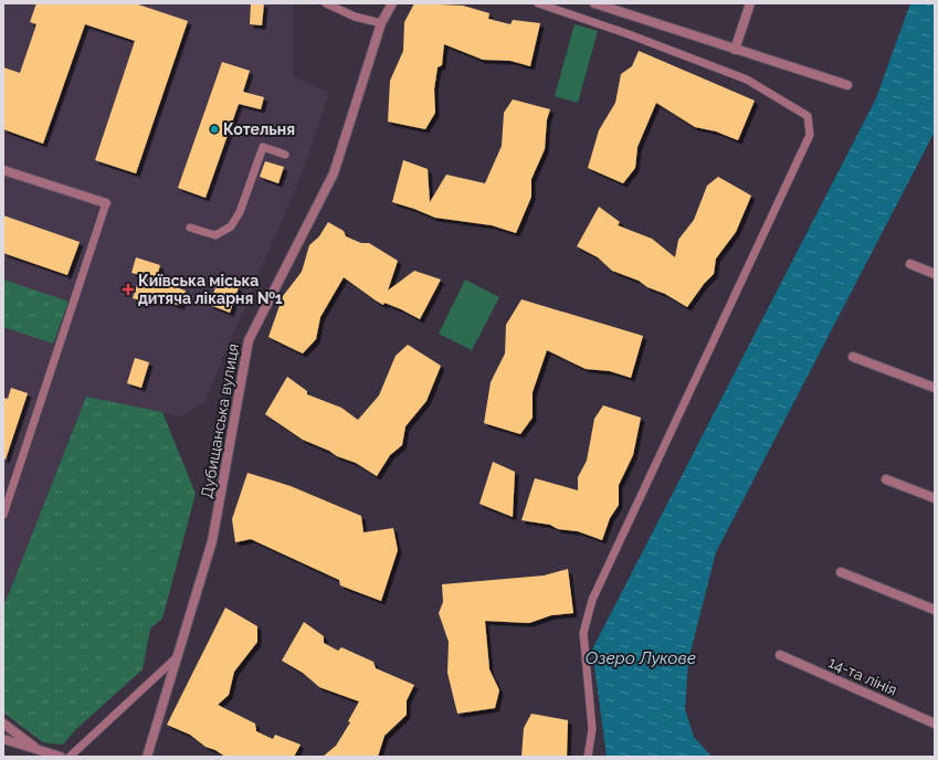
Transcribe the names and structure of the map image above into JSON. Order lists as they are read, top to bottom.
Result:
{
  "streets": {
    "street": ["Дубищанська вулиця", "14-та лінія"]
  },
  "water": ["Озеро Лукове"],
  "places": {
    "other": ["Котельня"],
    "health": ["Київська міська дитяча лікарня №1"]
  }
}
